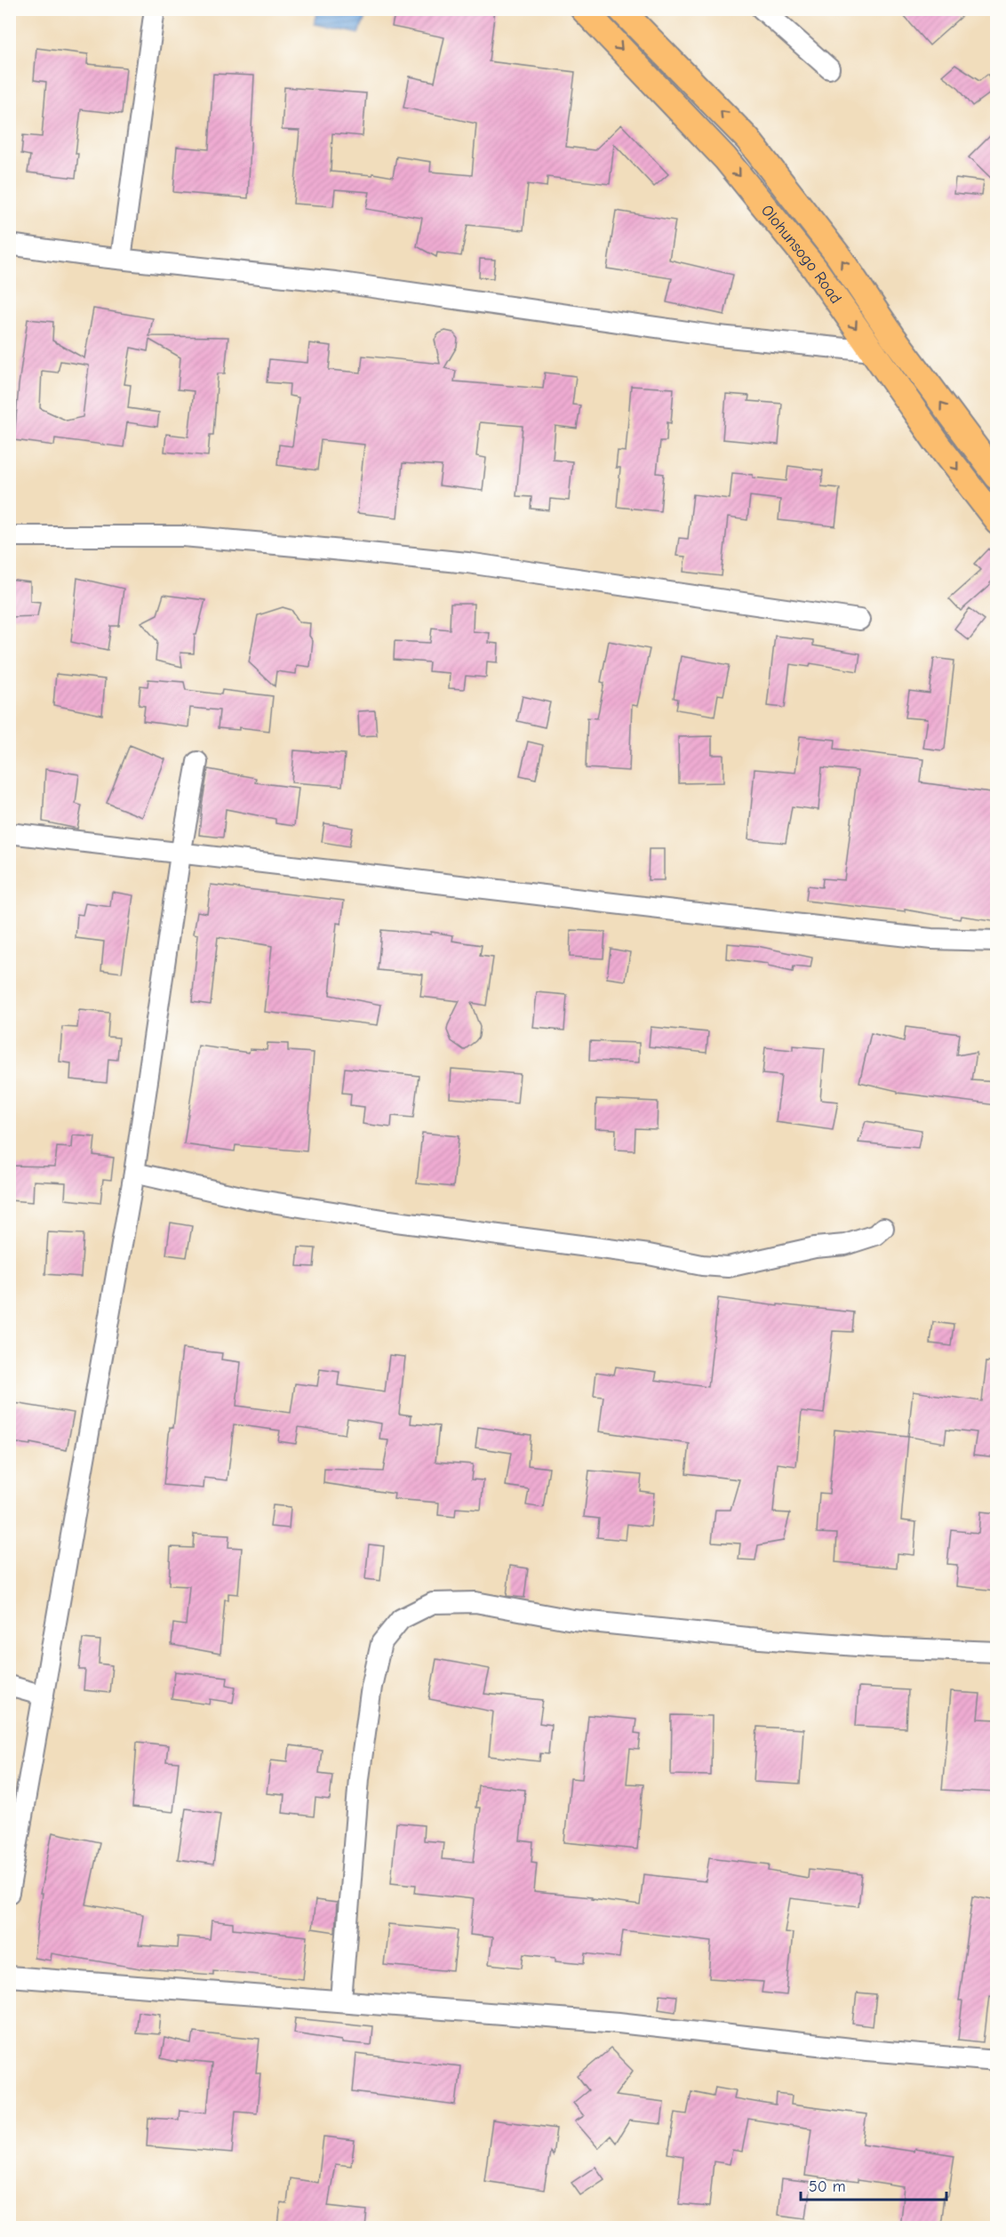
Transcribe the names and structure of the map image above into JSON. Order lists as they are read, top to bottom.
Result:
{
  "streets": {
    "main road": ["Olohunsogo Road"]
  },
  "scale_bar": "50 m"
}
